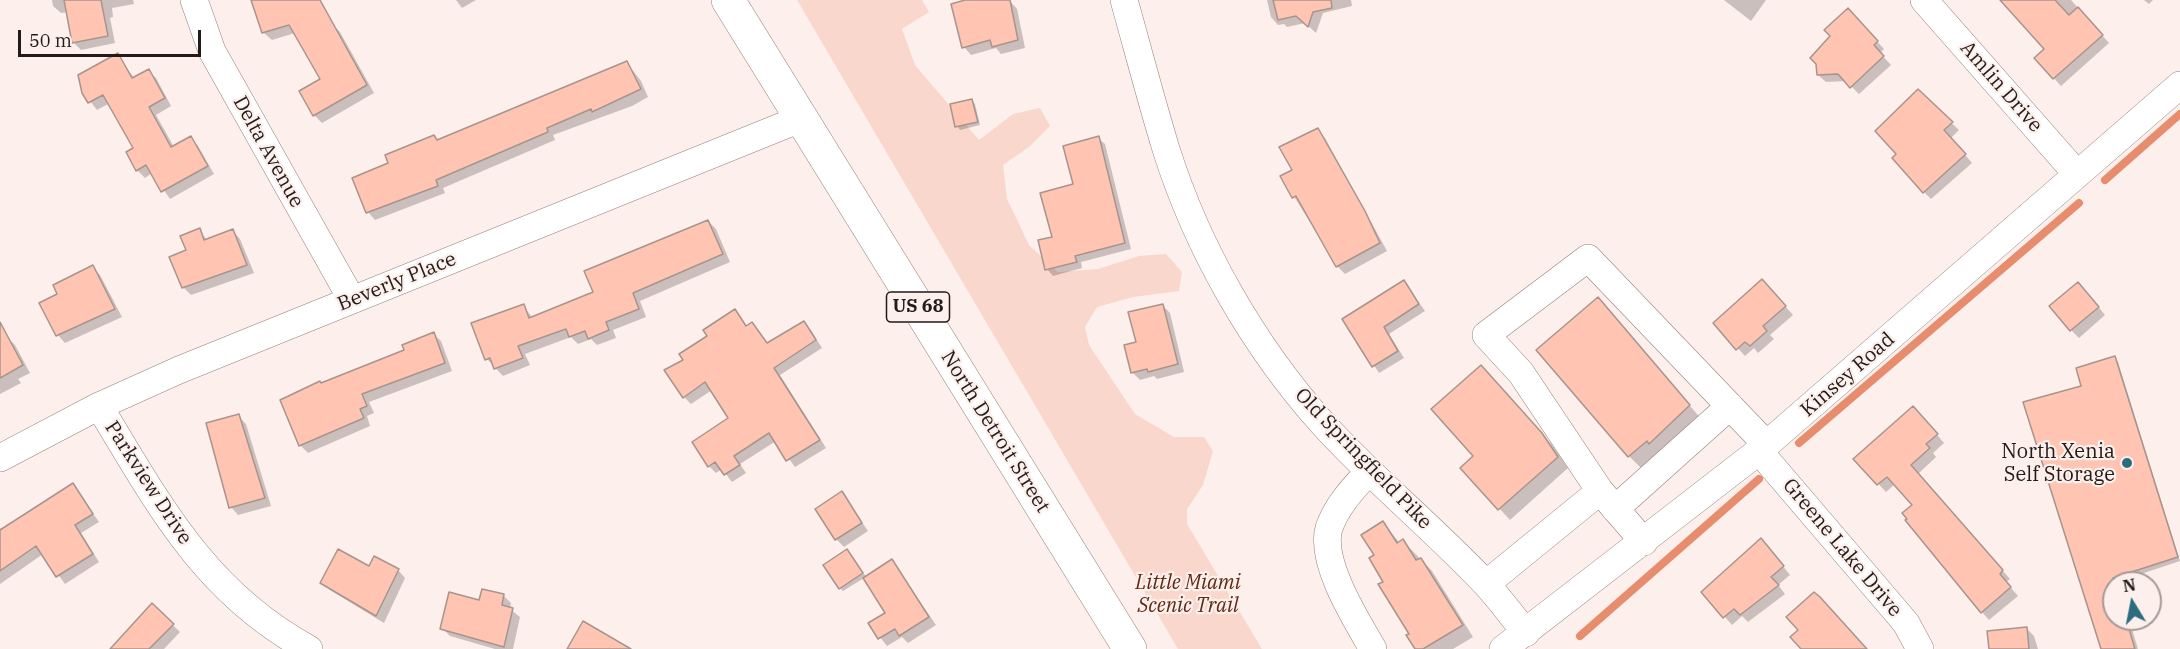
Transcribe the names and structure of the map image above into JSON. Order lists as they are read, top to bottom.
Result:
{
  "streets": {
    "highway": ["US 68", "North Detroit Street"],
    "street": [
      "Amlin Drive",
      "Delta Avenue",
      "Beverly Place",
      "Kinsey Road",
      "Old Springfield Pike",
      "Parkview Drive",
      "Greene Lake Drive"
    ]
  },
  "crossings": [
    ["Amlin Drive", "Kinsey Road"],
    ["Delta Avenue", "Beverly Place"],
    ["Beverly Place", "North Detroit Street"],
    ["Beverly Place", "Parkview Drive"],
    ["Kinsey Road", "Old Springfield Pike"],
    ["Kinsey Road", "Greene Lake Drive"]
  ],
  "parks": ["Little Miami Scenic Trail"],
  "places": ["North Xenia Self Storage"],
  "scale_bar": "50 m",
  "north": "top"
}
